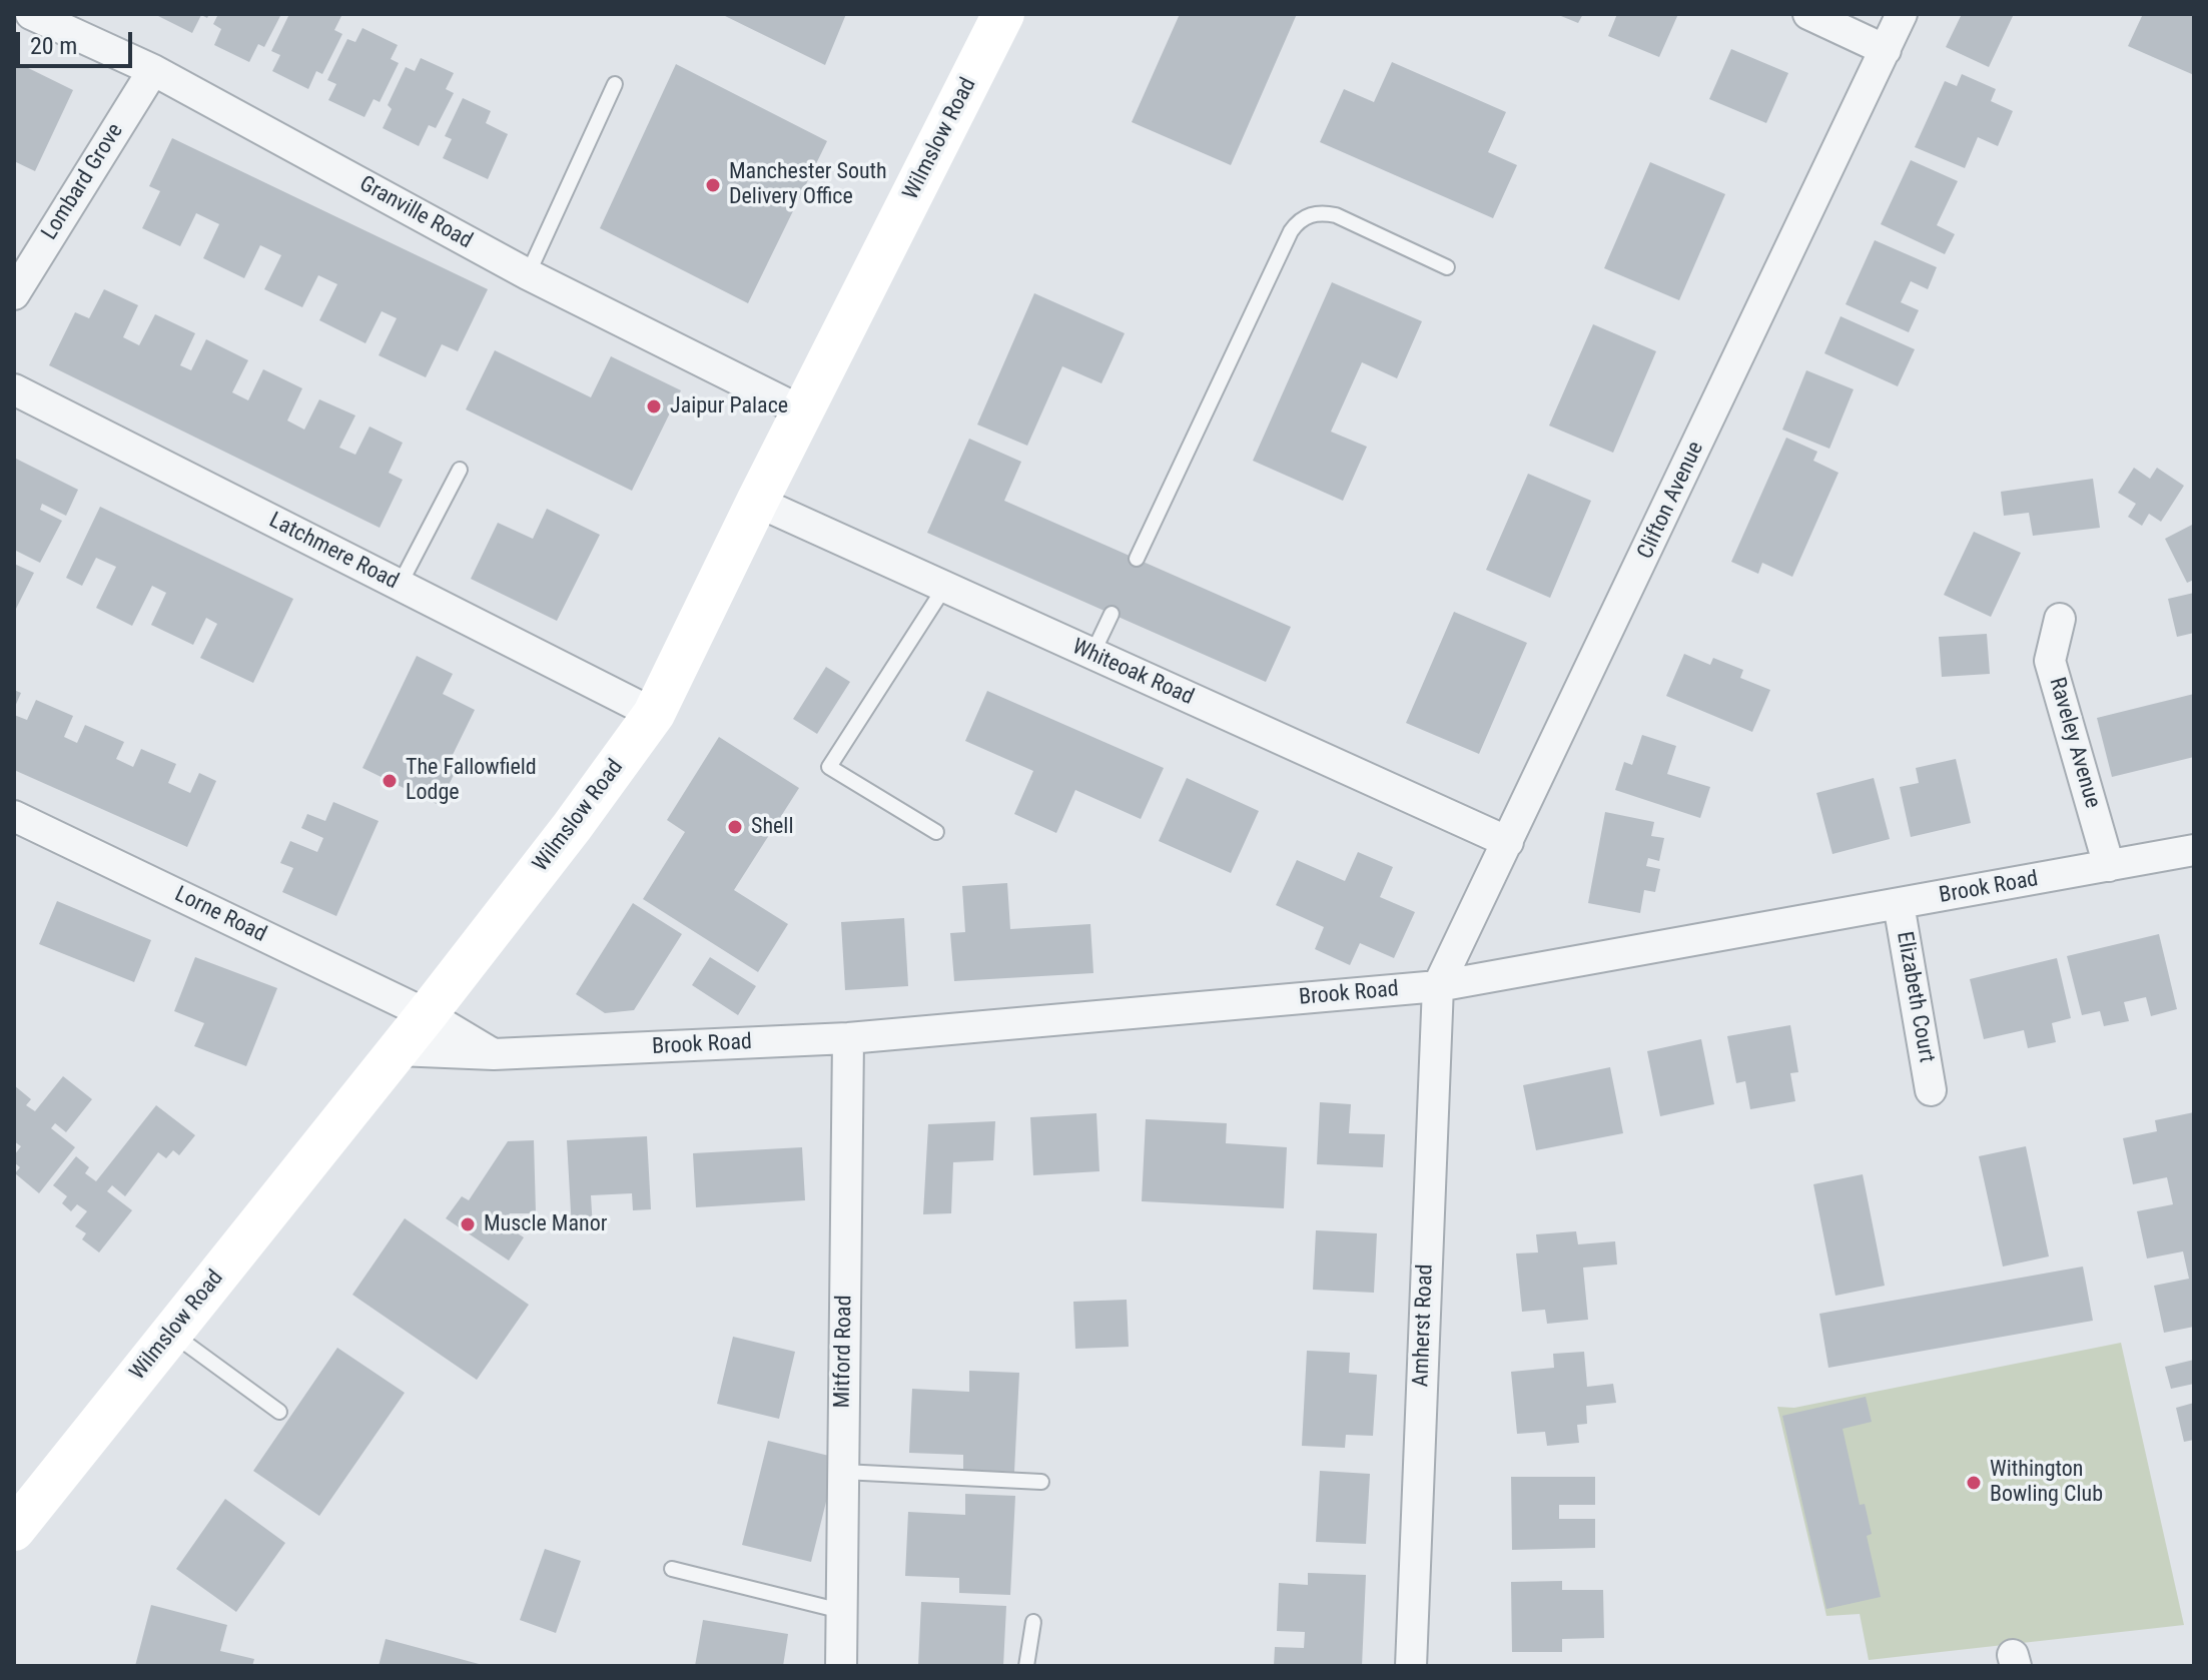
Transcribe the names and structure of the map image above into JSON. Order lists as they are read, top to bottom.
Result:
{
  "streets": {
    "main road": ["Wilmslow Road"],
    "street": [
      "Lombard Grove",
      "Granville Road",
      "Clifton Avenue",
      "Latchmere Road",
      "Whiteoak Road",
      "Raveley Avenue",
      "Brook Road",
      "Lorne Road",
      "Elizabeth Court",
      "Amherst Road",
      "Mitford Road"
    ]
  },
  "crossings": [
    ["Wilmslow Road", "Granville Road"],
    ["Wilmslow Road", "Latchmere Road"],
    ["Wilmslow Road", "Whiteoak Road"],
    ["Wilmslow Road", "Brook Road"],
    ["Wilmslow Road", "Lorne Road"],
    ["Lombard Grove", "Granville Road"],
    ["Clifton Avenue", "Whiteoak Road"],
    ["Clifton Avenue", "Brook Road"],
    ["Clifton Avenue", "Amherst Road"],
    ["Raveley Avenue", "Brook Road"],
    ["Brook Road", "Elizabeth Court"],
    ["Brook Road", "Amherst Road"],
    ["Brook Road", "Mitford Road"]
  ],
  "places": [
    "Manchester South Delivery Office",
    "Jaipur Palace",
    "The Fallowfield Lodge",
    "Shell",
    "Muscle Manor",
    "Withington Bowling Club"
  ],
  "scale_bar": "20 m"
}
